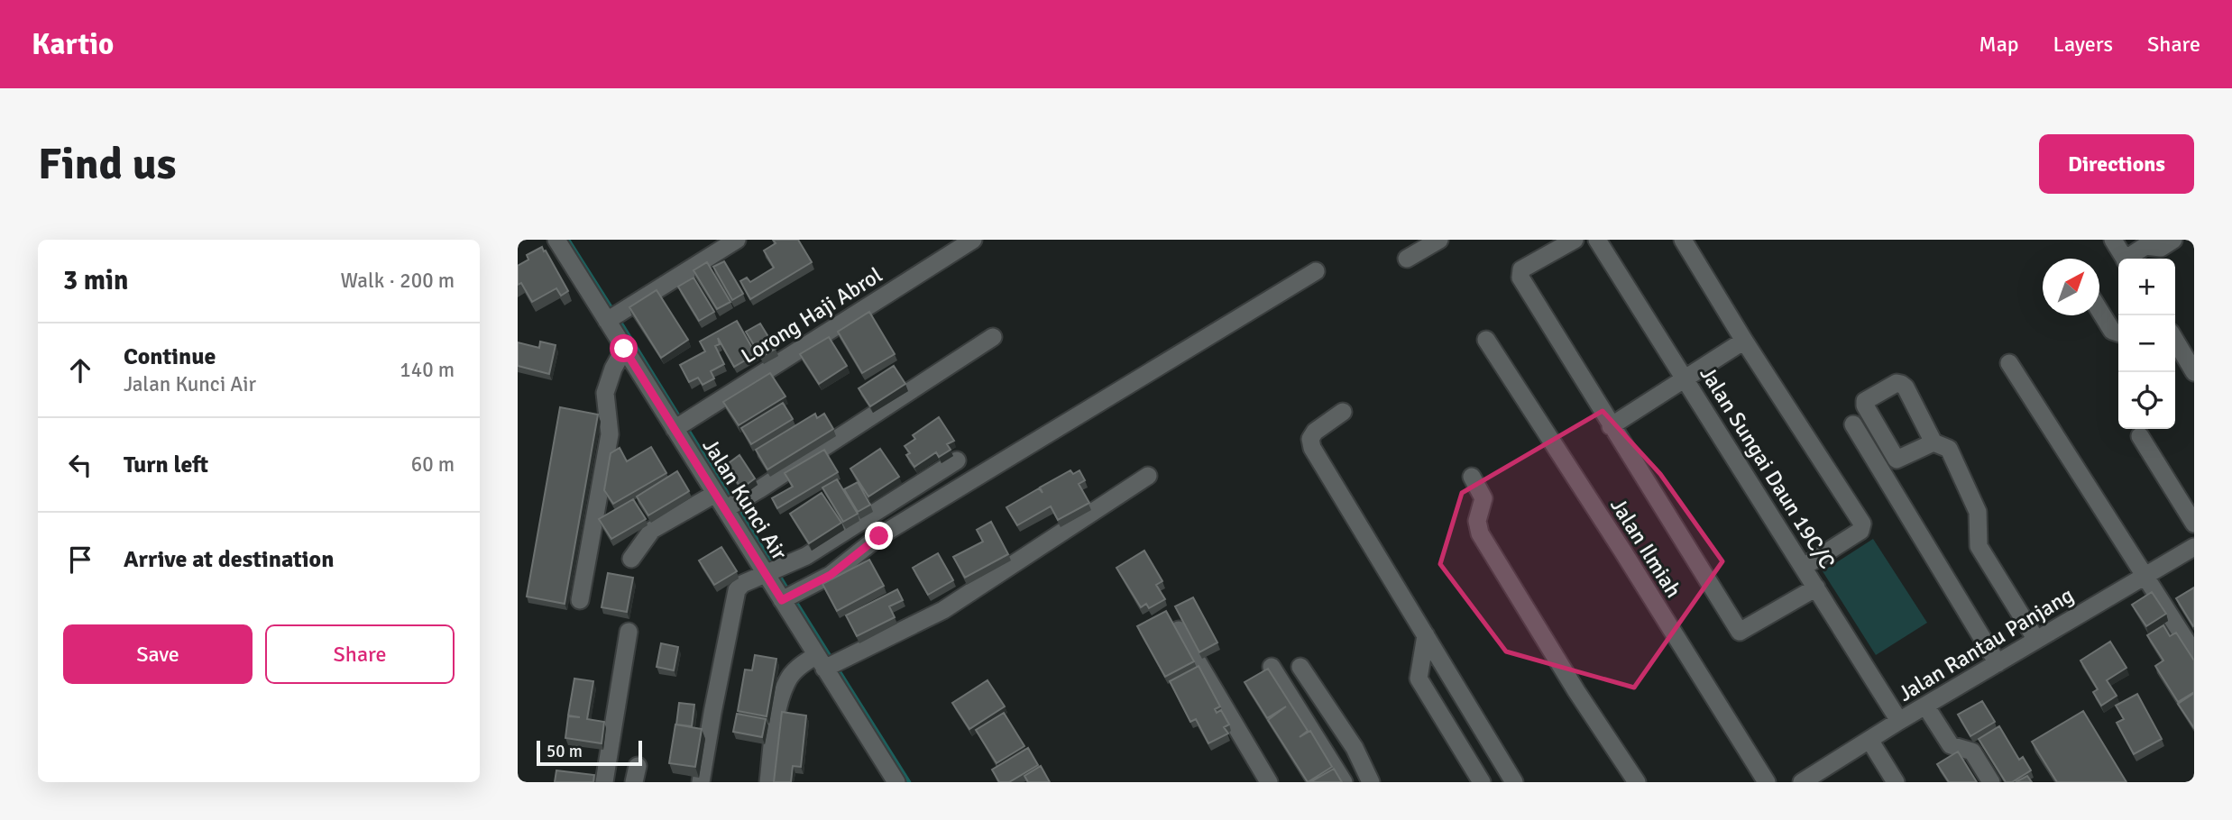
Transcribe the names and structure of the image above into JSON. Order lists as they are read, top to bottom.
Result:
{
  "streets": {
    "street": [
      "Lorong Haji Abrol",
      "Jalan Sungai Daun 19C/C",
      "Jalan Kunci Air",
      "Jalan Ilmiah",
      "Jalan Rantau Panjang"
    ]
  },
  "crossings": [
    ["Lorong Haji Abrol", "Jalan Kunci Air"],
    ["Jalan Sungai Daun 19C/C", "Jalan Rantau Panjang"]
  ],
  "scale_bar": "50 m",
  "north": "top right",
  "page": {
    "header": "Kartio",
    "nav": ["Map", "Layers", "Share"],
    "buttons": [
      "Directions",
      ["Save", "Share"]
    ],
    "title": "Find us",
    "heading": ["3 min", "Walk · 200 m"],
    "map_buttons": ["+", "−"],
    "list": [
      ["Continue", "Jalan Kunci Air", "140 m"],
      ["Turn left", "60 m"],
      "Arrive at destination"
    ],
    "scale": "50 m"
  }
}
